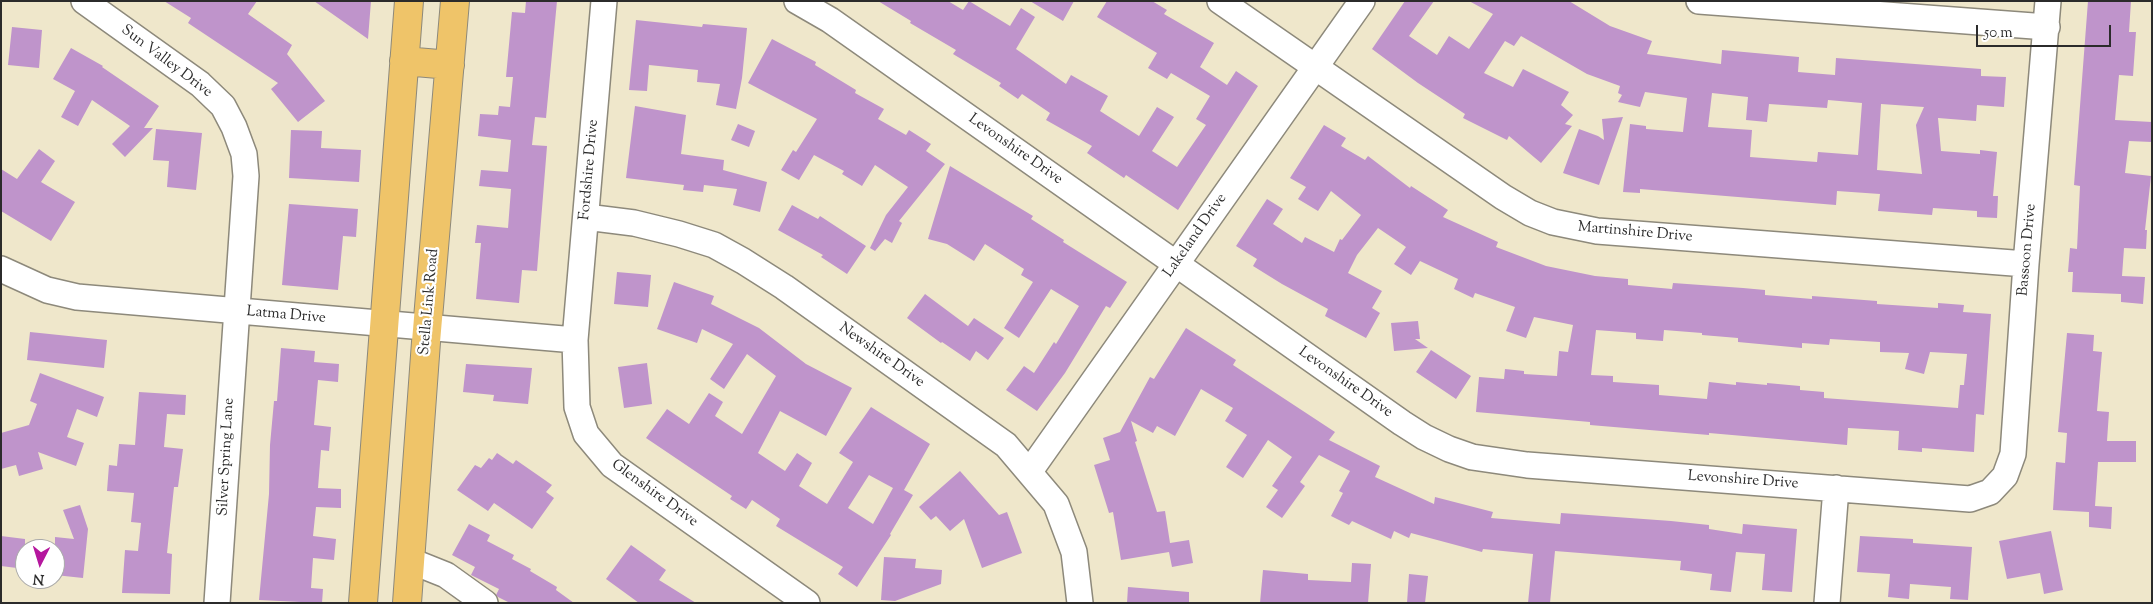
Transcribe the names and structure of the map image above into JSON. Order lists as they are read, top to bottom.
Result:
{
  "streets": {
    "main road": ["Stella Link Road"],
    "street": [
      "Sun Valley Drive",
      "Levonshire Drive",
      "Fordshire Drive",
      "Martinshire Drive",
      "Lakeland Drive",
      "Bassoon Drive",
      "Latma Drive",
      "Newshire Drive",
      "Silver Spring Lane",
      "Glenshire Drive"
    ]
  },
  "crossings": [
    ["Sun Valley Drive", "Latma Drive"],
    ["Sun Valley Drive", "Silver Spring Lane"],
    ["Levonshire Drive", "Lakeland Drive"],
    ["Levonshire Drive", "Bassoon Drive"],
    ["Fordshire Drive", "Latma Drive"],
    ["Fordshire Drive", "Newshire Drive"],
    ["Fordshire Drive", "Glenshire Drive"],
    ["Martinshire Drive", "Lakeland Drive"],
    ["Martinshire Drive", "Bassoon Drive"],
    ["Lakeland Drive", "Newshire Drive"],
    ["Stella Link Road", "Latma Drive"],
    ["Latma Drive", "Silver Spring Lane"],
    ["Latma Drive", "Glenshire Drive"]
  ],
  "scale_bar": "50 m",
  "north": "bottom"
}
